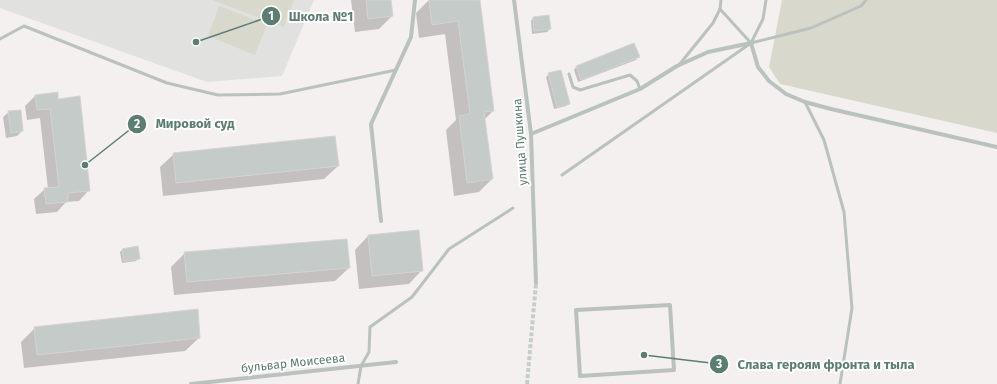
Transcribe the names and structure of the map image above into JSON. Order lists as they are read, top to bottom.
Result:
{
  "streets": {
    "street": ["улица Пушкина", "бульвар Моисеева"]
  },
  "places": ["Школа №1", "Мировой суд", "Слава героям фронта и тыла"]
}
